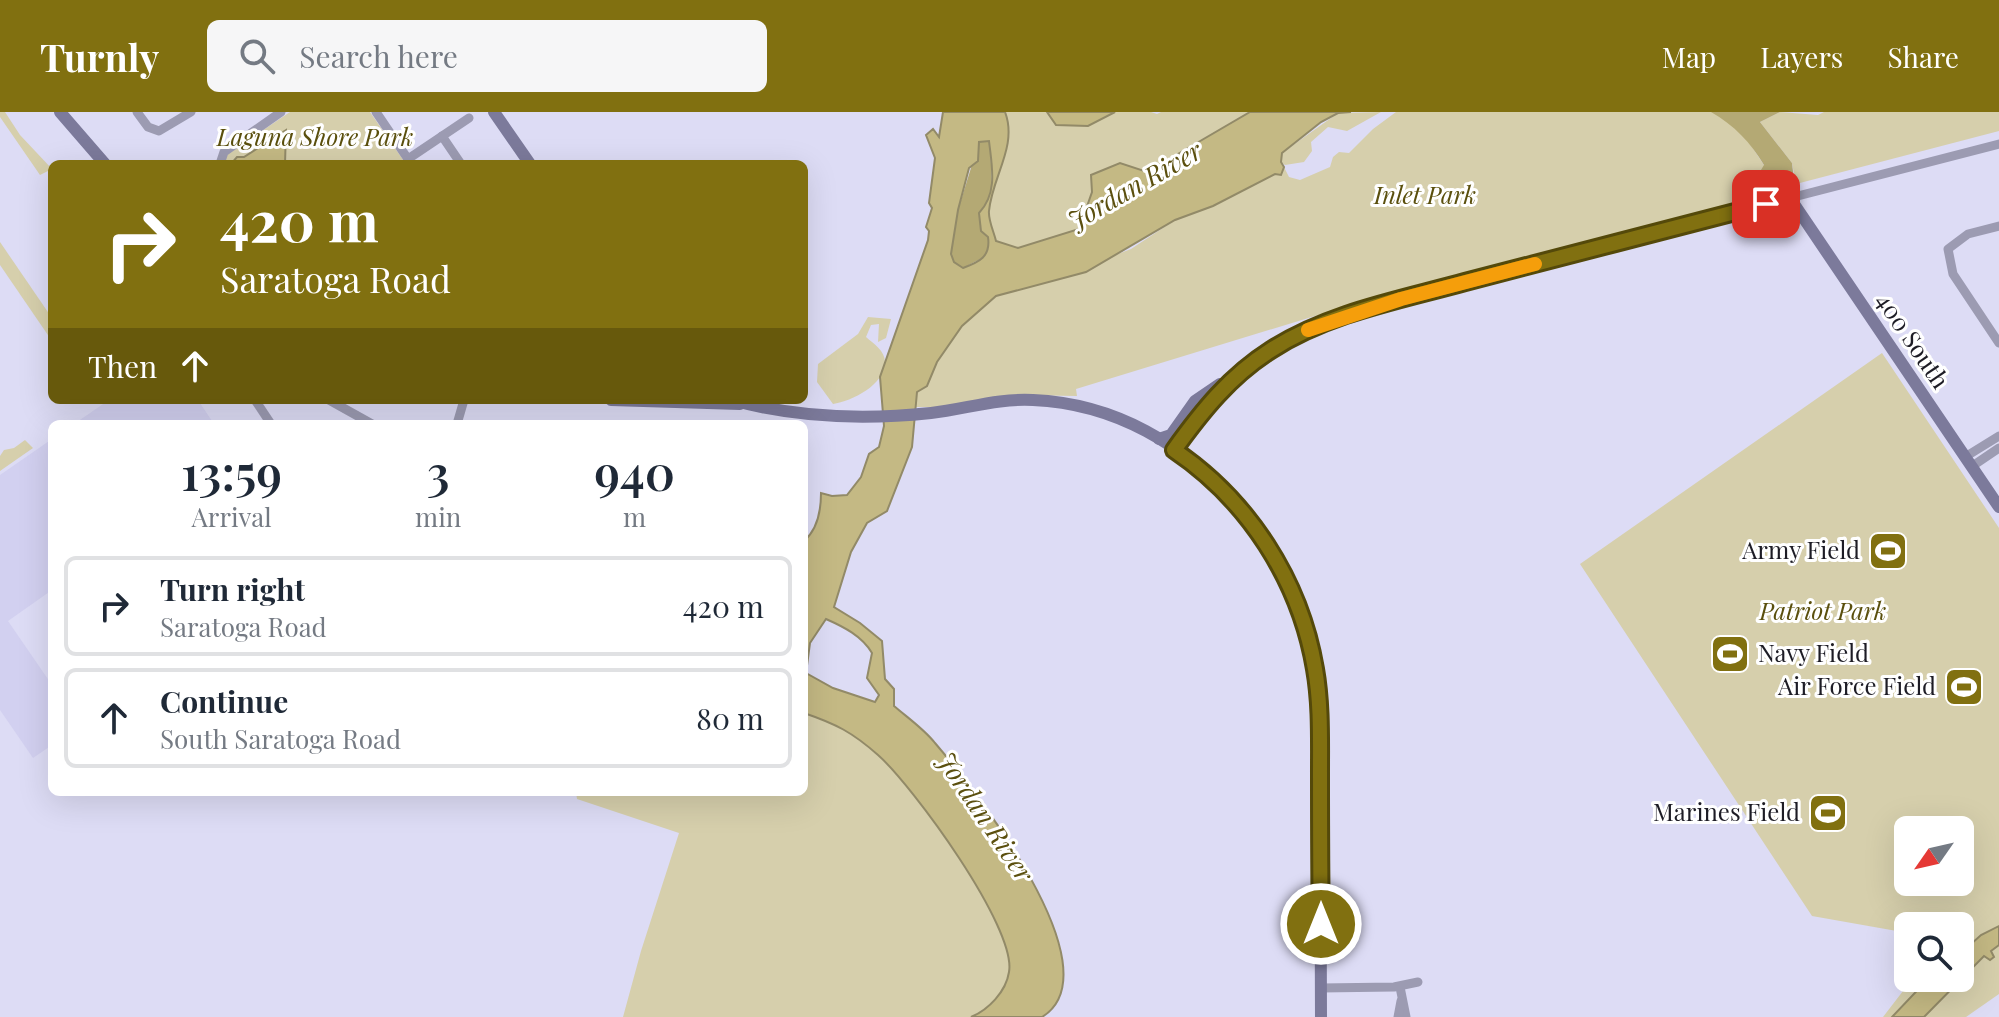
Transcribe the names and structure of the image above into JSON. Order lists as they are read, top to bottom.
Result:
{
  "streets": {
    "main road": ["400 South"]
  },
  "water": ["Jordan River"],
  "parks": ["Laguna Shore Park", "Inlet Park", "Patriot Park"],
  "places": {
    "sports": [
      "Army Field",
      "Navy Field",
      "Air Force Field",
      "Marines Field"
    ]
  },
  "north": "bottom left",
  "page": {
    "header": "Turnly",
    "search": "Search here",
    "nav": ["Map", "Layers", "Share"],
    "turn": ["420 m", "Saratoga Road"],
    "then": "Then",
    "eta": [
      "13:59",
      "Arrival",
      "3",
      "min",
      "940",
      "m"
    ],
    "list": [
      {
        "name": "Turn right",
        "note": "Saratoga Road",
        "value": "420 m"
      },
      {
        "name": "Continue",
        "note": "South Saratoga Road",
        "value": "80 m"
      }
    ]
  }
}
